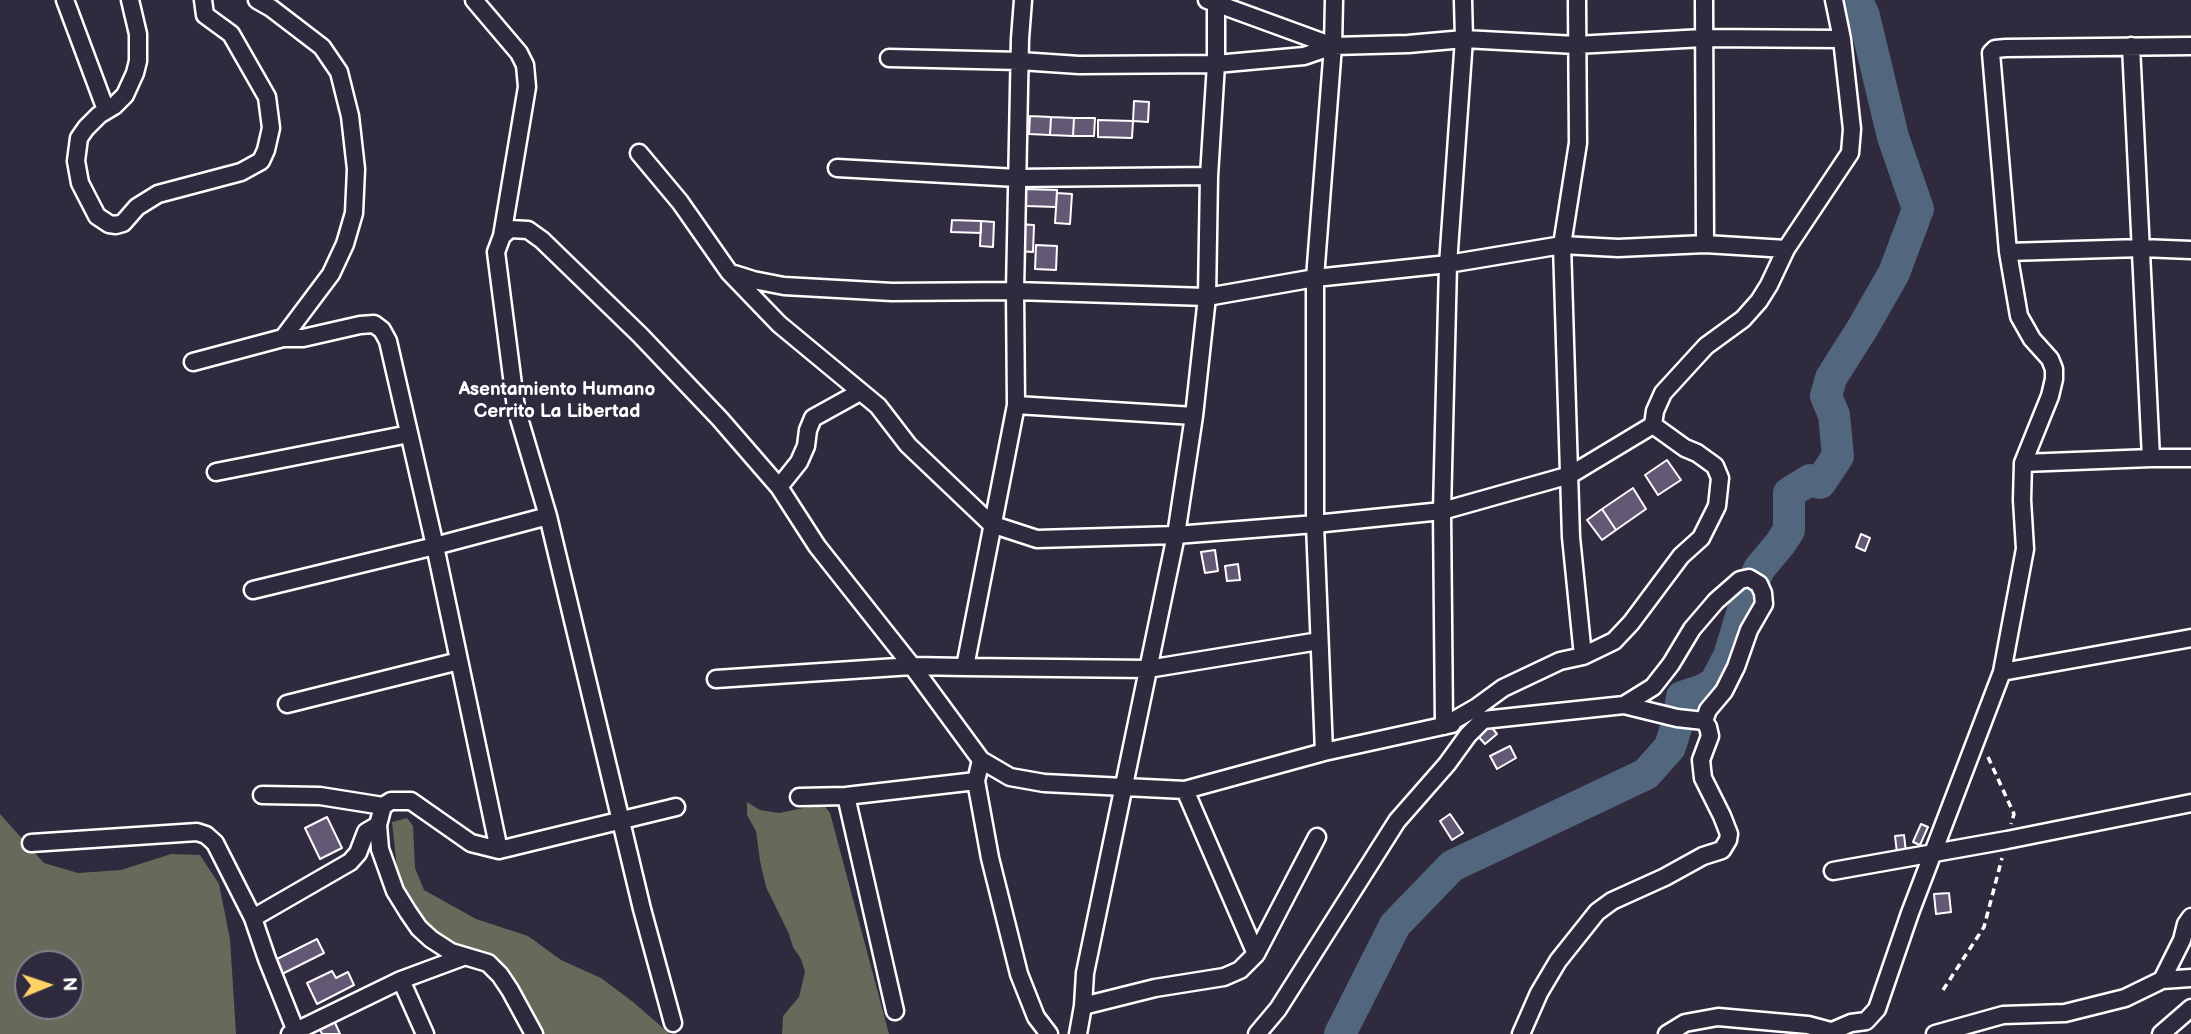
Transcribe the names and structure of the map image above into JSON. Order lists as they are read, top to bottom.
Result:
{
  "districts": ["Asentamiento Humano Cerrito La Libertad"],
  "north": "right"
}
